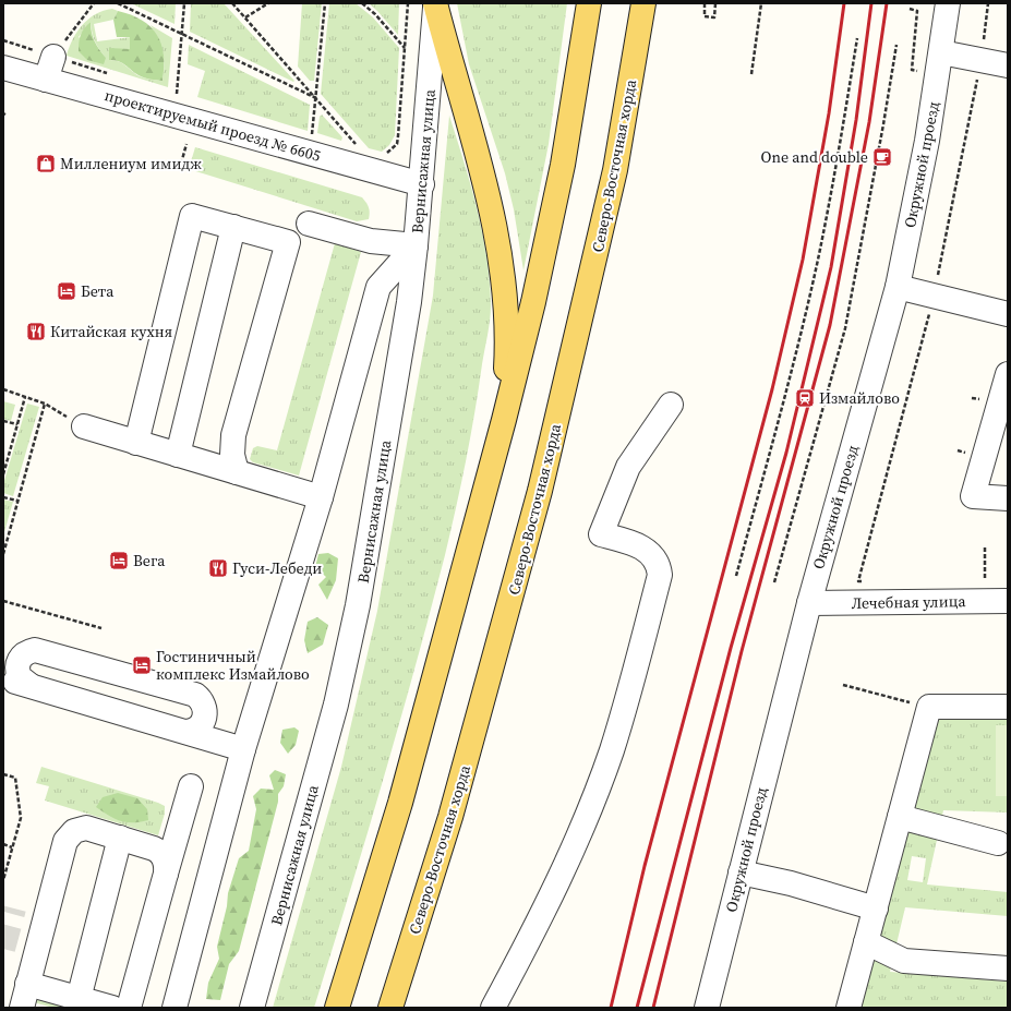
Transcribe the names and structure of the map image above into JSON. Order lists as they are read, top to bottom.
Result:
{
  "streets": {
    "main road": ["Северо-Восточная хорда"],
    "street": [
      "проектируемый проезд № 6605",
      "Вернисажная улица",
      "Окружной проезд",
      "Лечебная улица"
    ]
  },
  "crossings": [
    ["проектируемый проезд № 6605", "Вернисажная улица"],
    ["Окружной проезд", "Лечебная улица"]
  ],
  "places": {
    "cafe": ["One and double"],
    "shop": ["Миллениум имидж"],
    "hotel": ["Бета", "Вега", "Гостиничный комплекс Измайлово"],
    "restaurant": ["Китайская кухня", "Гуси-Лебеди"],
    "station": ["Измайлово"]
  }
}
